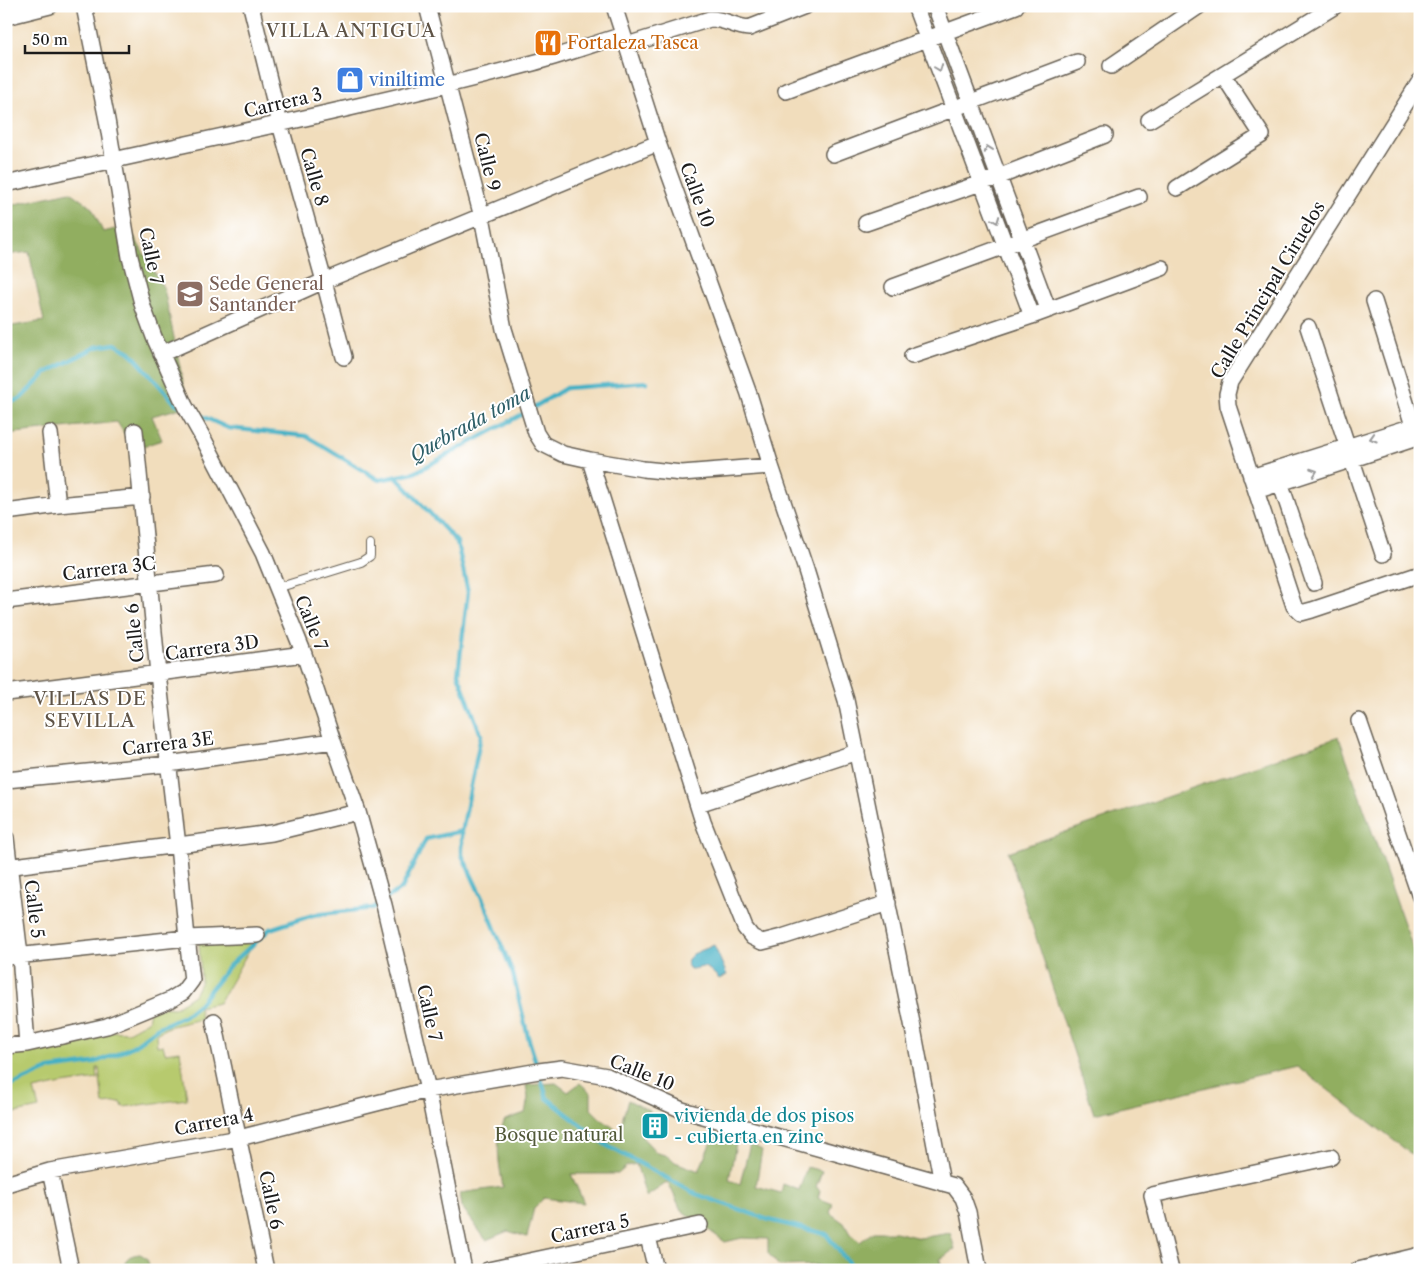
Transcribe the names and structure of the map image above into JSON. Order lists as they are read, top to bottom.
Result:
{
  "streets": {
    "street": [
      "Carrera 3",
      "Calle 9",
      "Calle 8",
      "Calle 10",
      "Calle 7",
      "Calle Principal Ciruelos",
      "Carrera 3C",
      "Calle 6",
      "Carrera 3D",
      "Carrera 3E",
      "Calle 5",
      "Carrera 4",
      "Carrera 5"
    ]
  },
  "crossings": [
    ["Carrera 3", "Calle 9"],
    ["Carrera 3", "Calle 8"],
    ["Carrera 3", "Calle 10"],
    ["Carrera 3", "Calle 7"],
    ["Calle 10", "Calle 7"],
    ["Calle 10", "Carrera 4"],
    ["Calle 7", "Carrera 3D"],
    ["Calle 7", "Carrera 3E"],
    ["Calle 7", "Carrera 4"],
    ["Carrera 3C", "Calle 6"],
    ["Calle 6", "Carrera 3D"],
    ["Calle 6", "Carrera 3E"],
    ["Calle 6", "Calle 5"],
    ["Calle 6", "Carrera 4"]
  ],
  "districts": ["VILLA ANTIGUA", "VILLAS DE SEVILLA"],
  "water": ["Quebrada toma"],
  "parks": ["Bosque natural"],
  "places": {
    "restaurant": ["Fortaleza Tasca"],
    "shop": ["viniltime"],
    "school or university": ["Sede General Santander"],
    "building": ["vivienda de dos pisos - cubierta en zinc"]
  },
  "scale_bar": "50 m"
}
